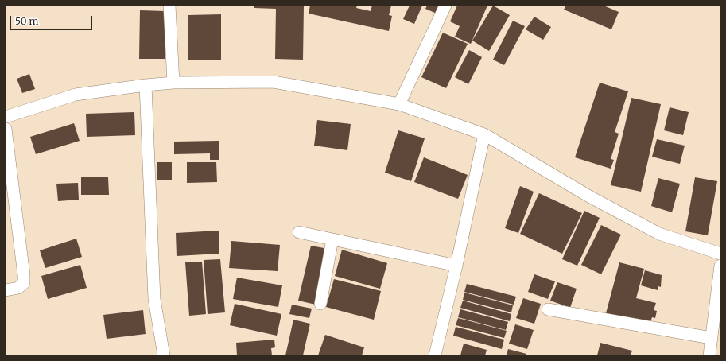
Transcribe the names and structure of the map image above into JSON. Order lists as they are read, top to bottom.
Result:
{
  "scale_bar": "50 m"
}
